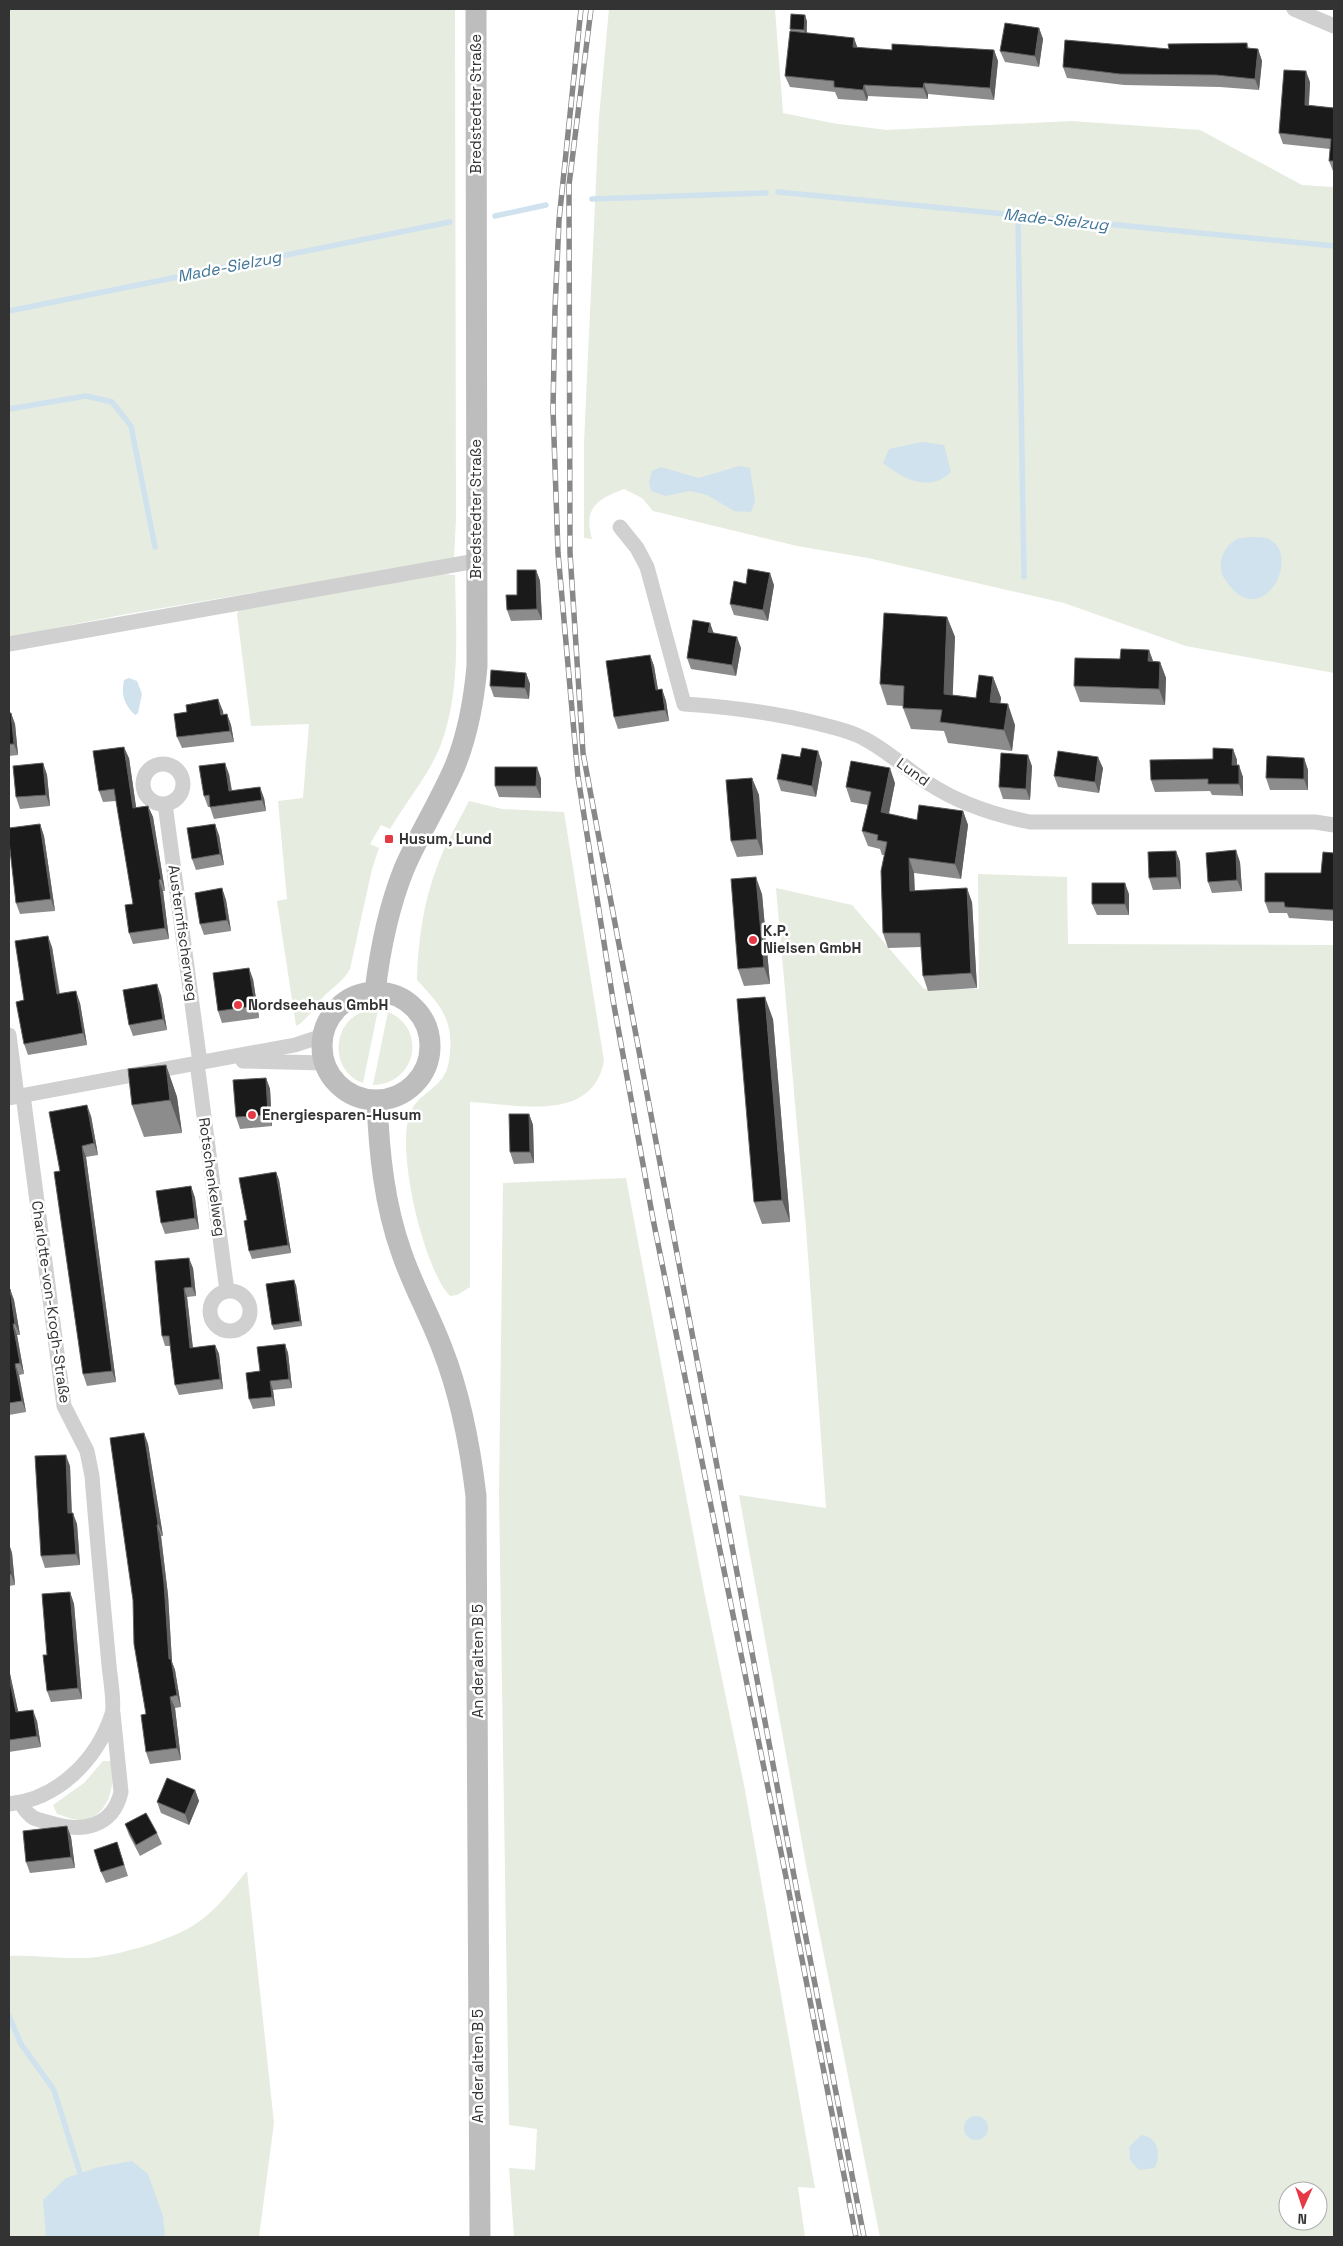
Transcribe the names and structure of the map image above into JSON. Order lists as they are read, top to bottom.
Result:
{
  "streets": {
    "main road": ["Bredstedter Straße", "An der alten B 5"],
    "street": [
      "Lund",
      "Austernfischerweg",
      "Rotschenkelweg",
      "Charlotte-von-Krogh-Straße"
    ]
  },
  "crossings": [
    ["Bredstedter Straße", "An der alten B 5"],
    ["Austernfischerweg", "Rotschenkelweg"]
  ],
  "water": ["Made-Sielzug"],
  "places": {
    "transit": ["Husum, Lund"],
    "other": ["K.P. Nielsen GmbH", "Nordseehaus GmbH", "Energiesparen-Husum"]
  },
  "north": "bottom"
}
